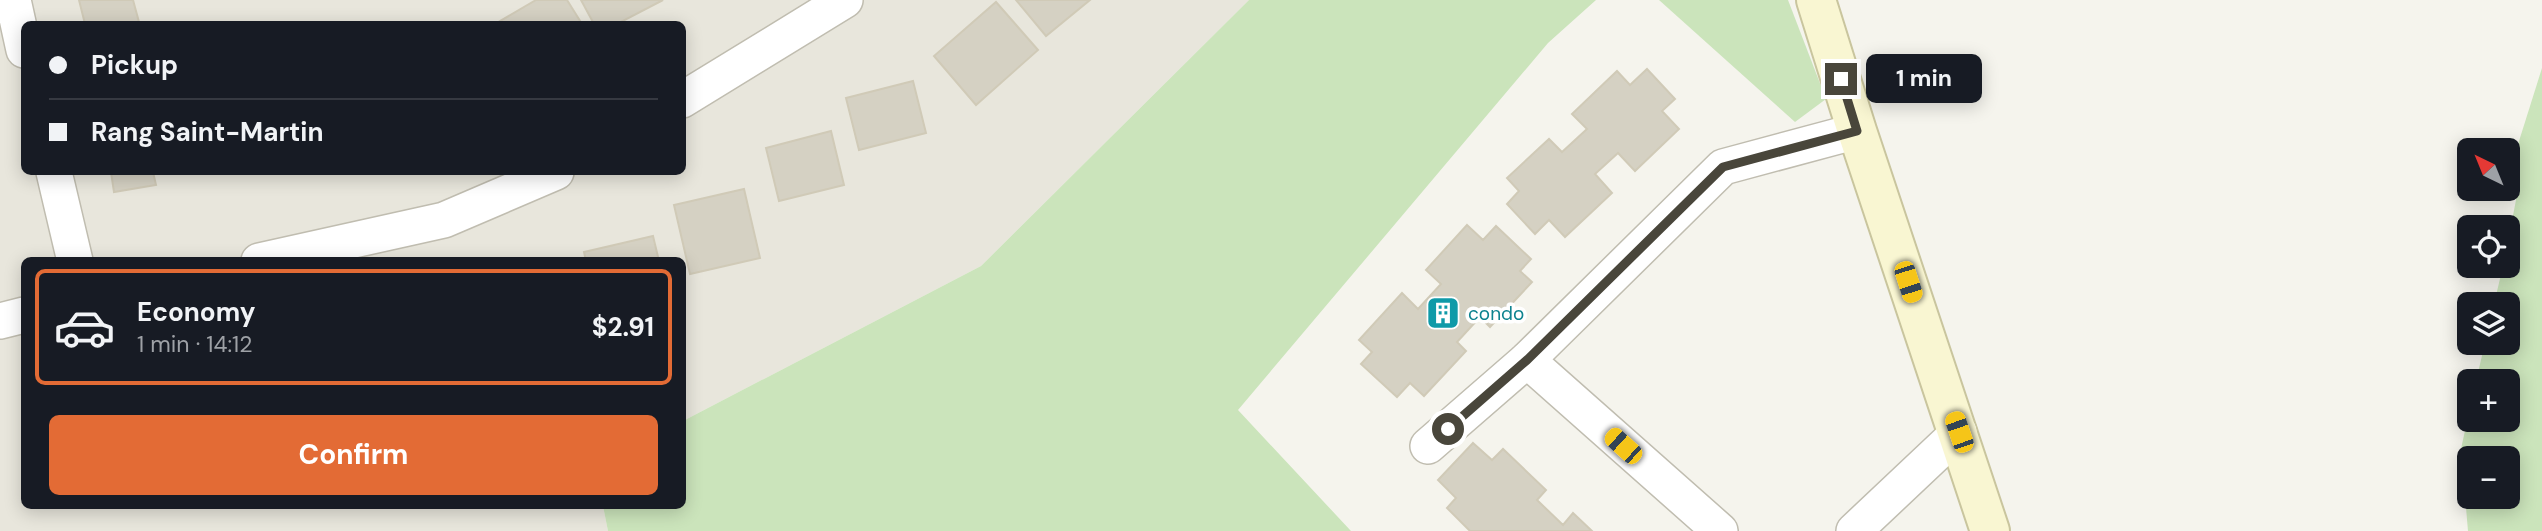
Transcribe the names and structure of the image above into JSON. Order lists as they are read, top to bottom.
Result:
{
  "places": {
    "building": ["condo"]
  },
  "north": "top left",
  "page": {
    "banner": ["Pickup", "Rang Saint-Martin"],
    "bubble": "1 min",
    "map_buttons": ["+", "−"],
    "list": [
      {
        "name": "Economy",
        "note": "1 min · 14:12",
        "value": "$2.91"
      }
    ],
    "buttons": "Confirm"
  }
}
